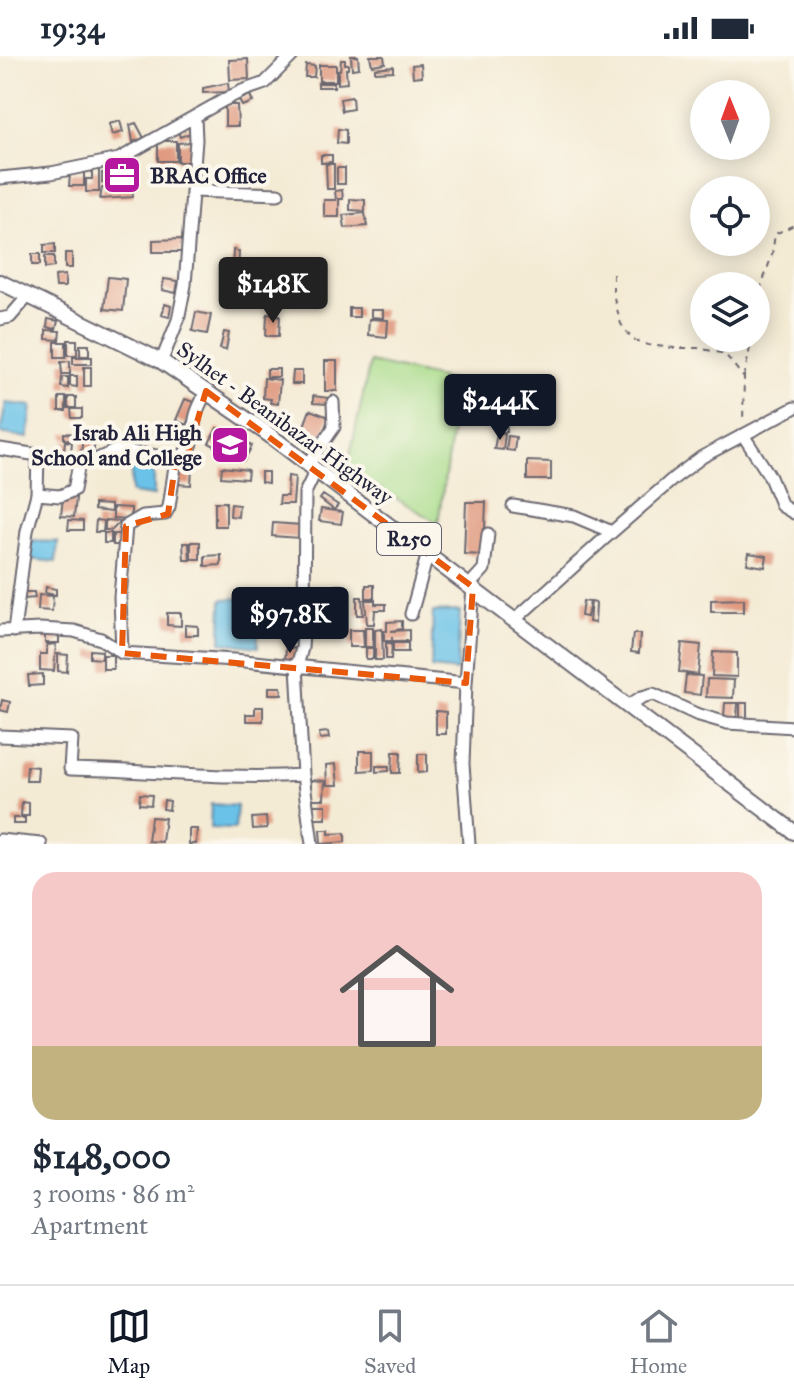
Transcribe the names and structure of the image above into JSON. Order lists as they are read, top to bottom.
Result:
{
  "streets": {
    "main road": ["Sylhet - Beanibazar Highway", "R250"]
  },
  "places": {
    "office": ["BRAC Office"],
    "school or university": ["Israb Ali High School and College"]
  },
  "north": "top",
  "page": {
    "status": "19:34",
    "price": ["$148K", "$244K", "$97.8K"],
    "list": [
      {
        "name": "$148,000",
        "note": "3 rooms · 86 m² · Apartment"
      }
    ],
    "tabs": ["Map", "Saved", "Home"]
  }
}
